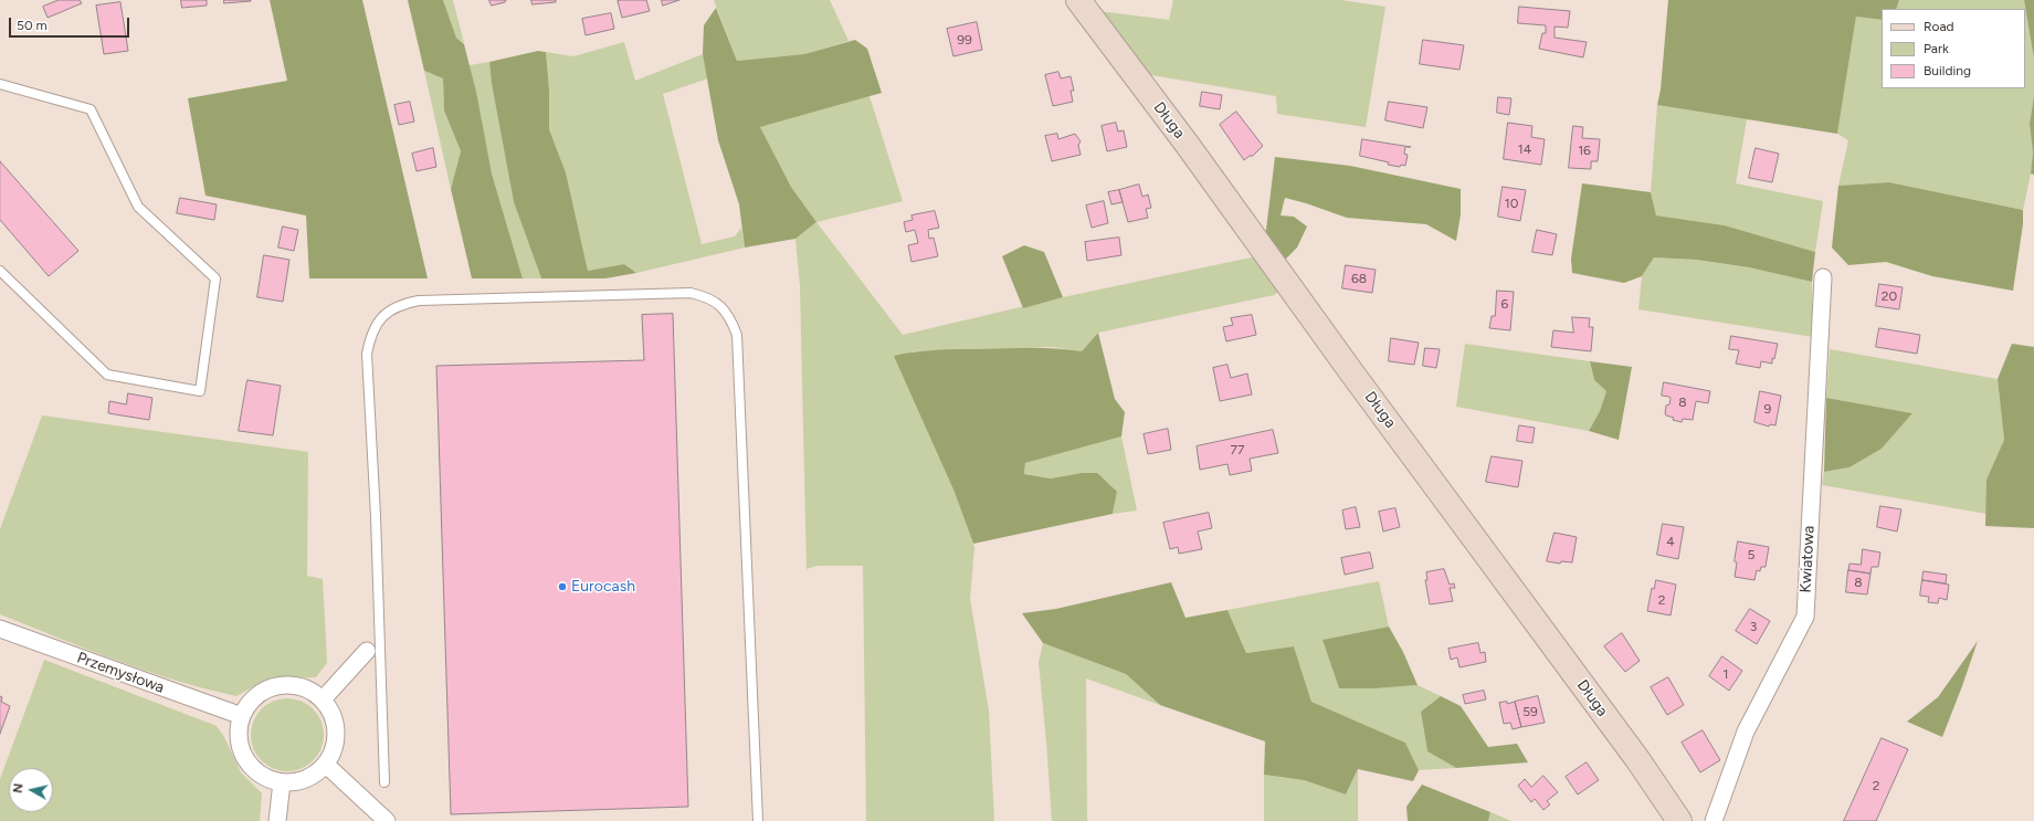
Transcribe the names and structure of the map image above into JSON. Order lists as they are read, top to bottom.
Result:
{
  "streets": {
    "street": ["Długa", "Kwiatowa", "Przemysłowa"]
  },
  "places": ["Eurocash"],
  "house_numbers": [
    "99",
    "14",
    "16",
    "10",
    "68",
    "20",
    "6",
    "8",
    "9",
    "77",
    "4",
    "5",
    "8",
    "2",
    "3",
    "1",
    "59",
    "2"
  ],
  "legend": ["Road", "Park", "Building"],
  "scale_bar": "50 m",
  "north": "left"
}
